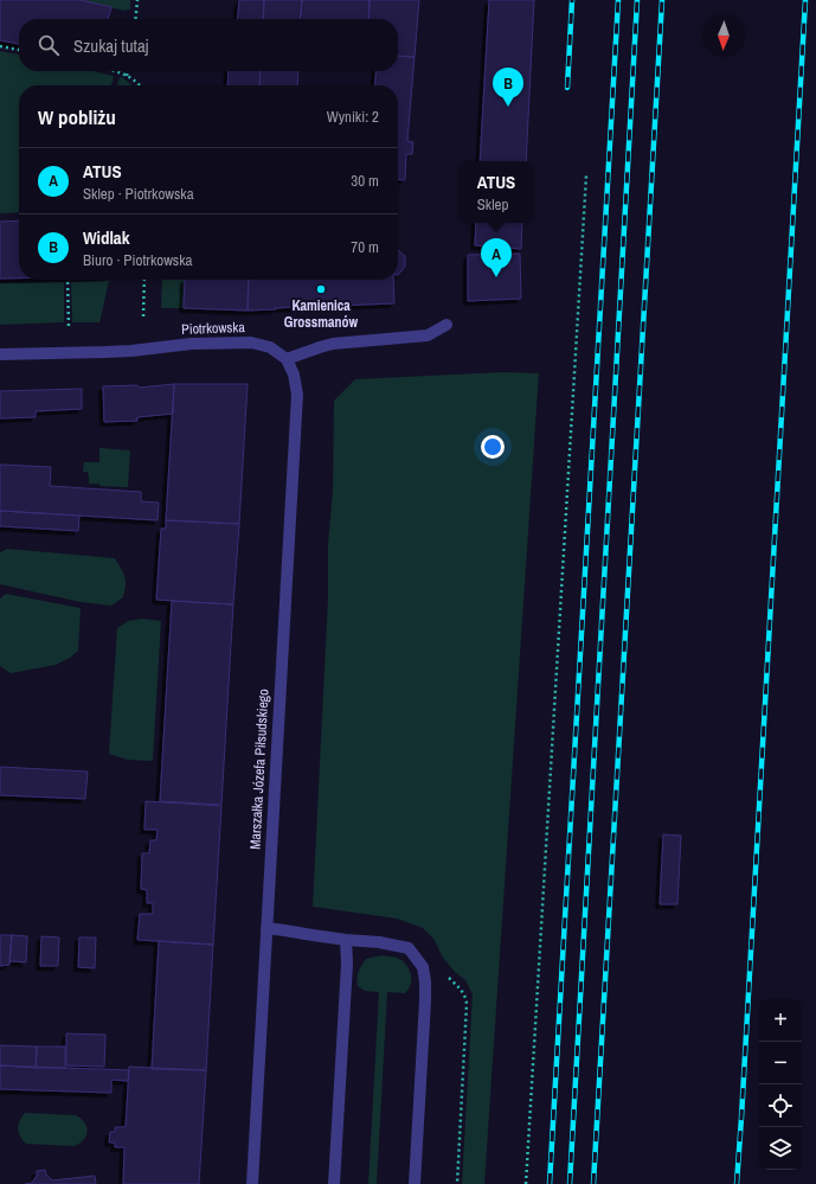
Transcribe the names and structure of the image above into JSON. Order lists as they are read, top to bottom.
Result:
{
  "streets": {
    "street": ["Piotrkowska", "Marszałka Józefa Piłsudskiego"]
  },
  "crossings": [
    ["Piotrkowska", "Marszałka Józefa Piłsudskiego"]
  ],
  "places": ["Kamienica Grossmanów"],
  "north": "bottom",
  "page": {
    "search": "Szukaj tutaj",
    "pins": ["B", "A"],
    "heading": ["W pobliżu", "Wyniki: 2"],
    "list": [
      {
        "mark": "A",
        "name": "ATUS",
        "note": "Sklep · Piotrkowska",
        "value": "30 m"
      },
      {
        "mark": "B",
        "name": "Widlak",
        "note": "Biuro · Piotrkowska",
        "value": "70 m"
      }
    ],
    "popup": ["ATUS", "Sklep"],
    "map_buttons": ["+", "−"]
  }
}
